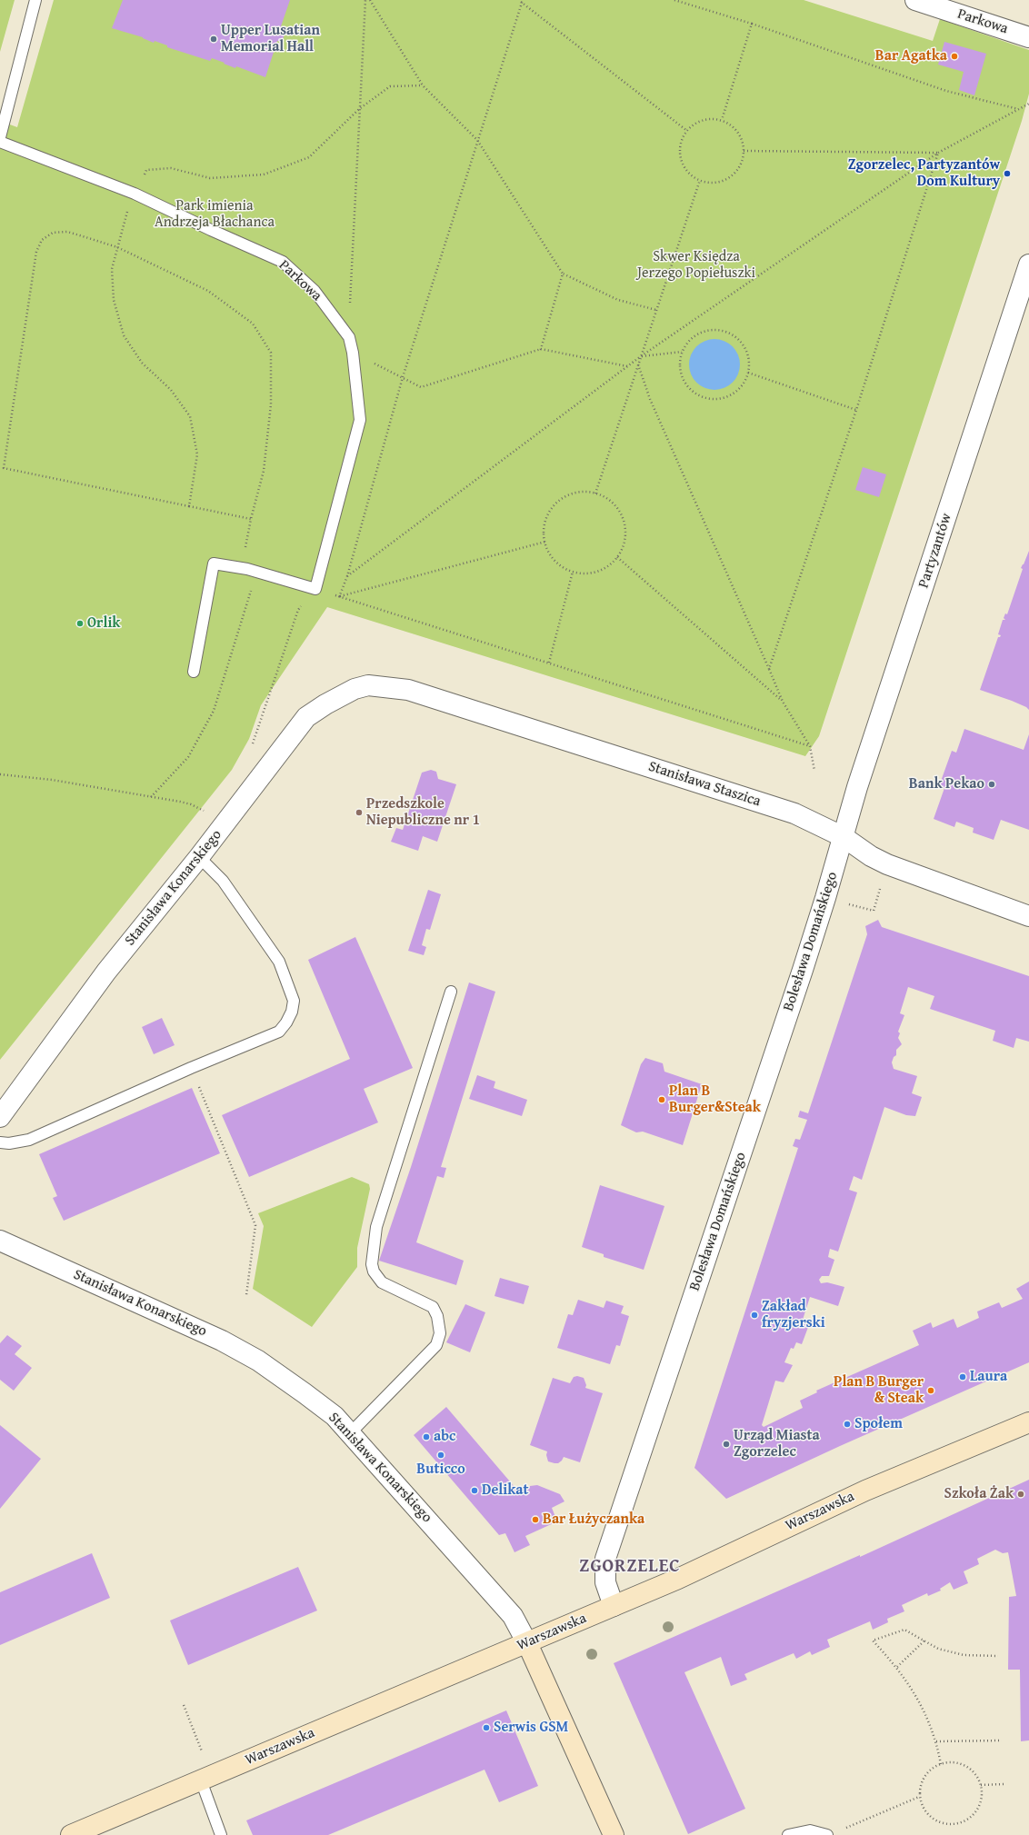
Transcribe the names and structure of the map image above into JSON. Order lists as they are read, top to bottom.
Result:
{
  "streets": {
    "main road": ["Warszawska"],
    "street": [
      "Parkowa",
      "Partyzantów",
      "Stanisława Staszica",
      "Stanisława Konarskiego",
      "Bolesława Domańskiego"
    ]
  },
  "crossings": [
    ["Partyzantów", "Stanisława Staszica"],
    ["Partyzantów", "Bolesława Domańskiego"],
    ["Stanisława Staszica", "Stanisława Konarskiego"],
    ["Stanisława Staszica", "Bolesława Domańskiego"],
    ["Stanisława Konarskiego", "Warszawska"],
    ["Bolesława Domańskiego", "Warszawska"]
  ],
  "districts": ["ZGORZELEC"],
  "parks": ["Park imienia Andrzeja Błachanca", "Skwer Księdza Jerzego Popiełuszki"],
  "places": [
    "Upper Lusatian Memorial Hall",
    "Bar Agatka",
    "Zgorzelec, Partyzantów Dom Kultury",
    "Orlik",
    "Bank Pekao",
    "Przedszkole Niepubliczne nr 1",
    "Plan B Burger&Steak",
    "Zakład fryzjerski",
    "Laura",
    "Plan B Burger & Steak",
    "Społem",
    "abc",
    "Urząd Miasta Zgorzelec",
    "Buticco",
    "Delikat",
    "Szkoła Żak",
    "Bar Łużyczanka",
    "Serwis GSM"
  ]
}
